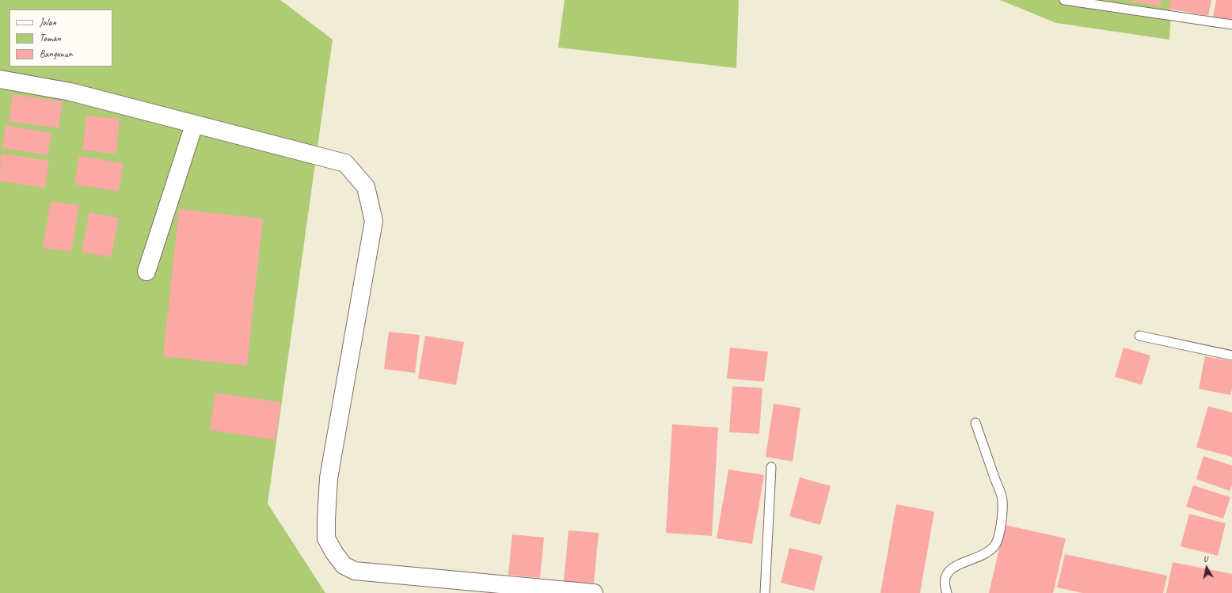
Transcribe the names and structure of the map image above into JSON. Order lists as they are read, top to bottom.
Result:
{
  "legend": ["Jalan", "Taman", "Bangunan"],
  "north": "top"
}
